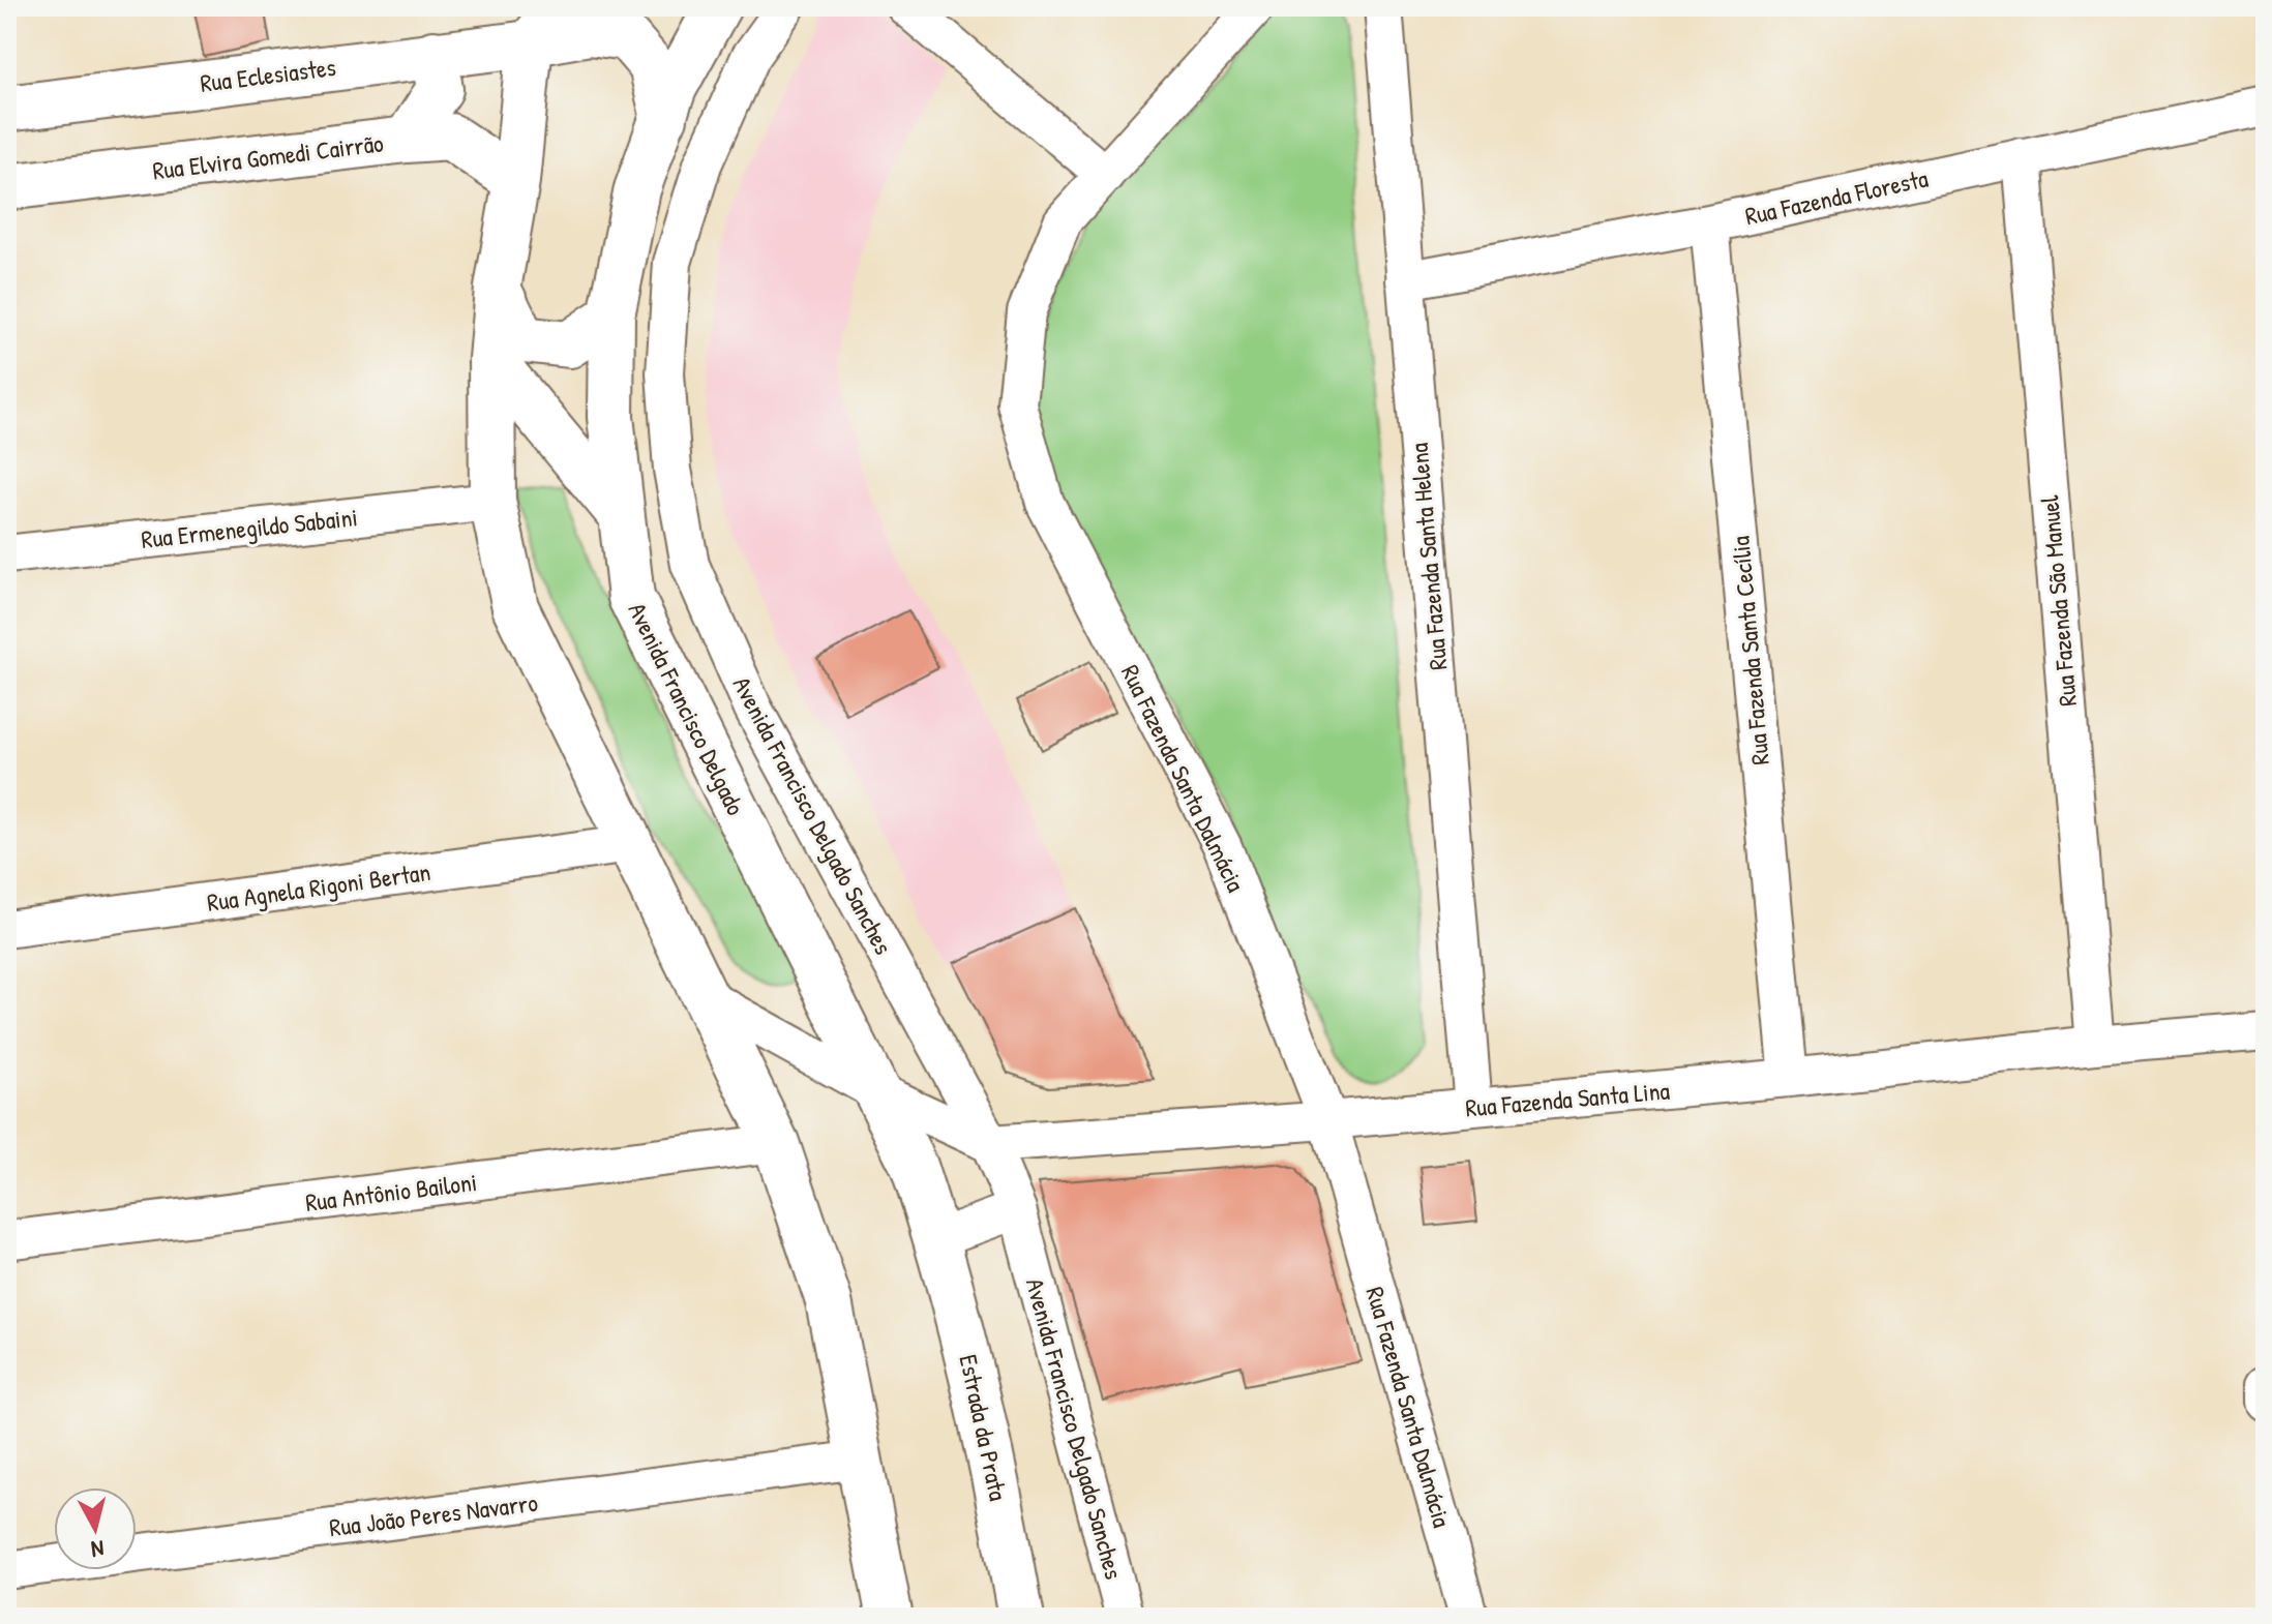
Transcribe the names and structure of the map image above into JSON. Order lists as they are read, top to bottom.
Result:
{
  "streets": {
    "main road": [
      "Rua Eclesiastes",
      "Rua Elvira Gomedi Cairrão",
      "Avenida Francisco Delgado",
      "Estrada da Prata"
    ],
    "street": [
      "Rua Fazenda Floresta",
      "Rua Ermenegildo Sabaini",
      "Rua Fazenda Santa Helena",
      "Rua Fazenda São Manuel",
      "Rua Fazenda Santa Cecília",
      "Rua Fazenda Santa Dalmácia",
      "Avenida Francisco Delgado Sanches",
      "Rua Agnela Rigoni Bertan",
      "Rua Fazenda Santa Lina",
      "Rua Antônio Bailoni",
      "Rua João Peres Navarro"
    ]
  },
  "crossings": [
    ["Rua Eclesiastes", "Avenida Francisco Delgado"],
    ["Rua Fazenda Floresta", "Rua Fazenda Santa Helena"],
    ["Rua Fazenda Floresta", "Rua Fazenda São Manuel"],
    ["Rua Fazenda Floresta", "Rua Fazenda Santa Cecília"],
    ["Rua Fazenda Santa Helena", "Rua Fazenda Santa Lina"],
    ["Rua Fazenda São Manuel", "Rua Fazenda Santa Lina"],
    ["Rua Fazenda Santa Cecília", "Rua Fazenda Santa Lina"],
    ["Avenida Francisco Delgado", "Rua Fazenda Santa Lina"],
    ["Avenida Francisco Delgado", "Estrada da Prata"],
    ["Rua Fazenda Santa Dalmácia", "Rua Fazenda Santa Lina"],
    ["Avenida Francisco Delgado Sanches", "Rua Fazenda Santa Lina"]
  ],
  "north": "bottom"
}
